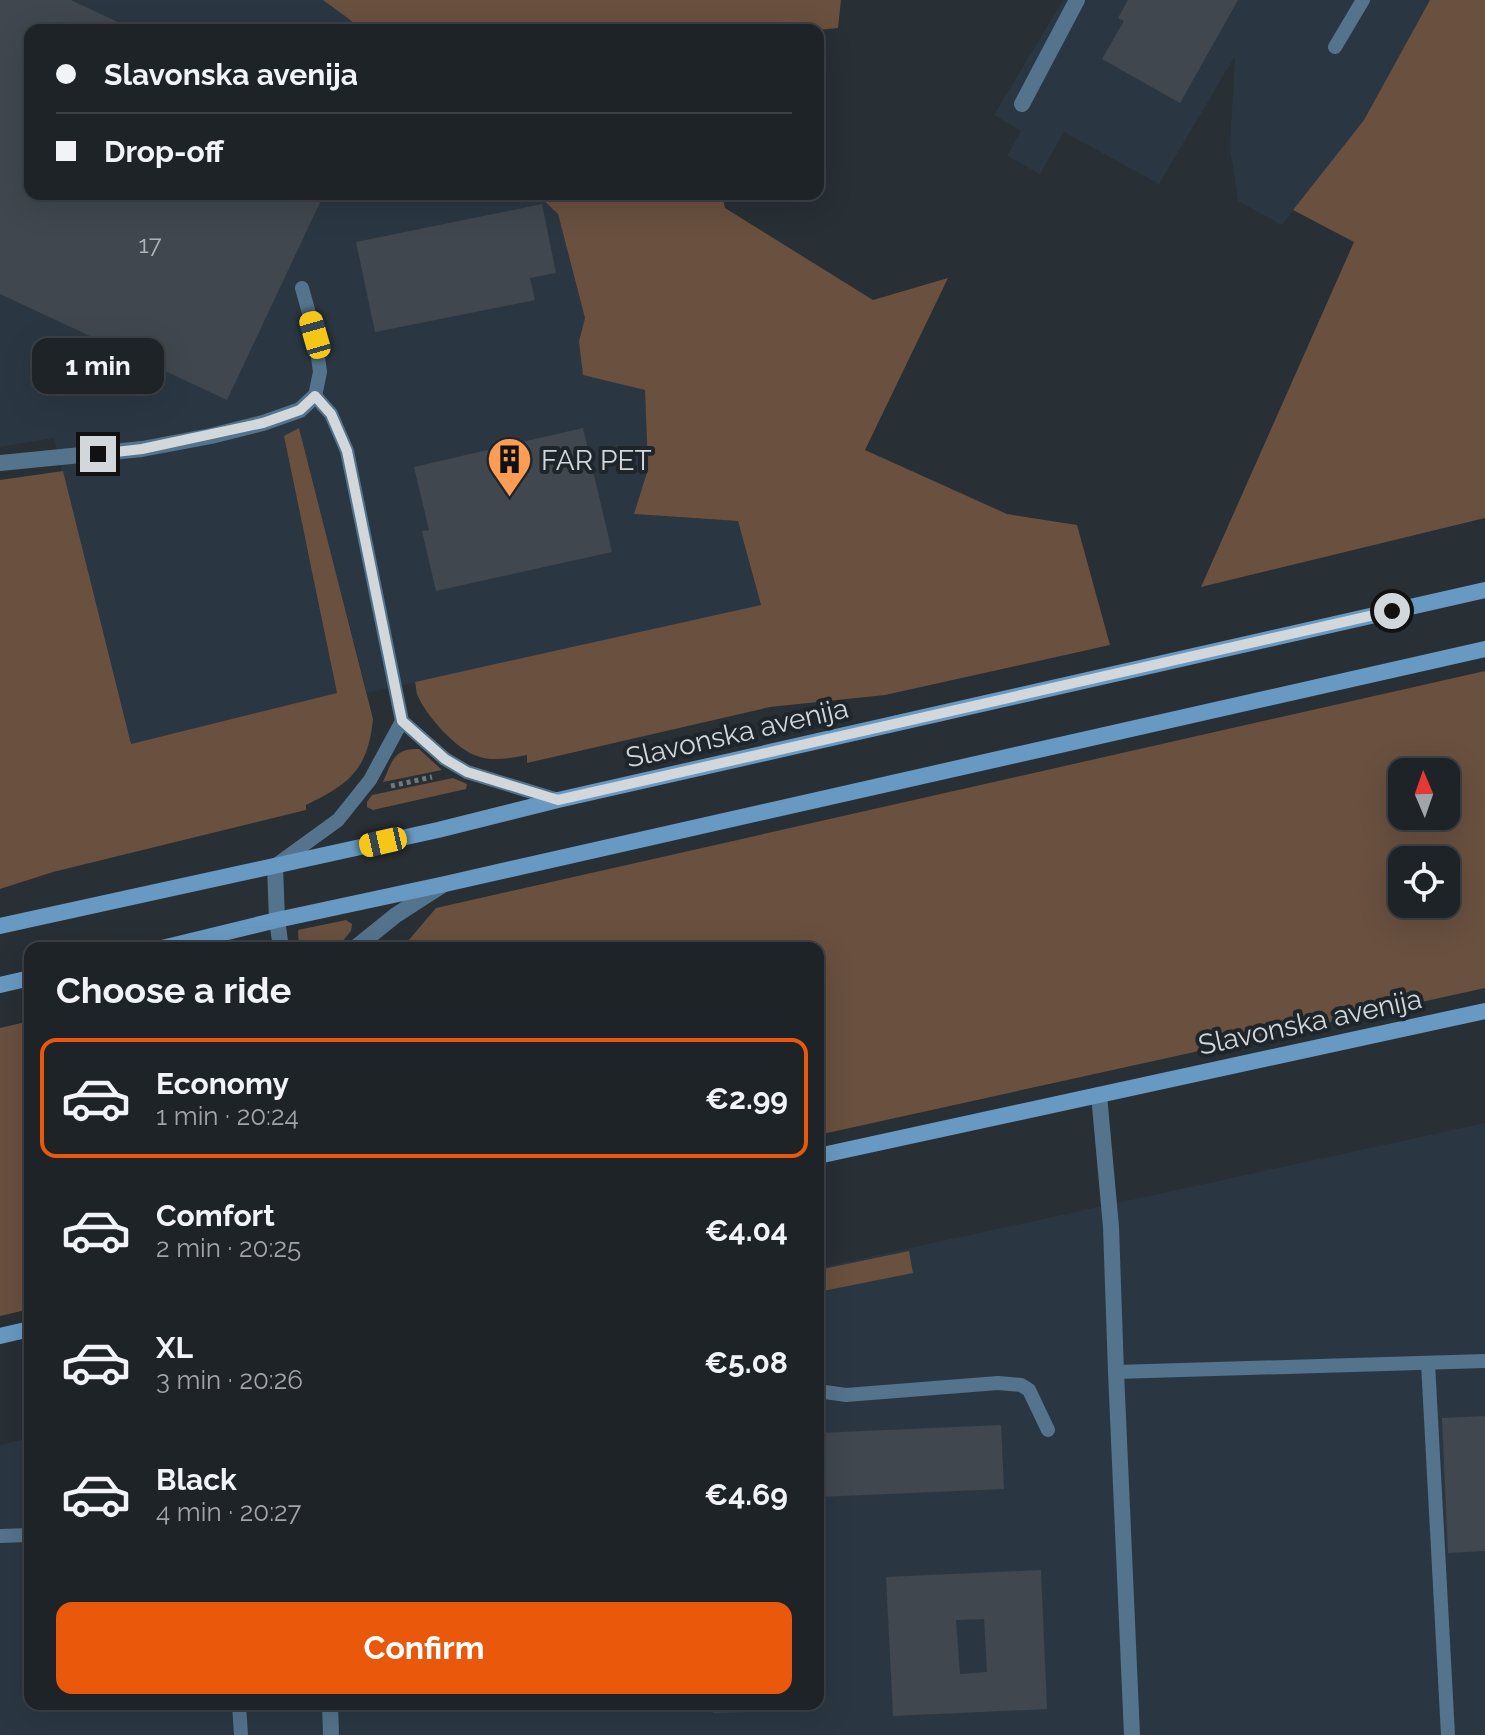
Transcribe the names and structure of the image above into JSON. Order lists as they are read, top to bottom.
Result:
{
  "streets": {
    "main road": ["Slavonska avenija"]
  },
  "places": {
    "building": ["FAR PET"]
  },
  "house_numbers": ["17"],
  "north": "top",
  "page": {
    "banner": ["Slavonska avenija", "Drop-off"],
    "bubble": "1 min",
    "heading": "Choose a ride",
    "list": [
      {
        "name": "Economy",
        "note": "1 min · 20:24",
        "value": "€2.99"
      },
      {
        "name": "Comfort",
        "note": "2 min · 20:25",
        "value": "€4.04"
      },
      {
        "name": "XL",
        "note": "3 min · 20:26",
        "value": "€5.08"
      },
      {
        "name": "Black",
        "note": "4 min · 20:27",
        "value": "€4.69"
      }
    ],
    "buttons": "Confirm"
  }
}
